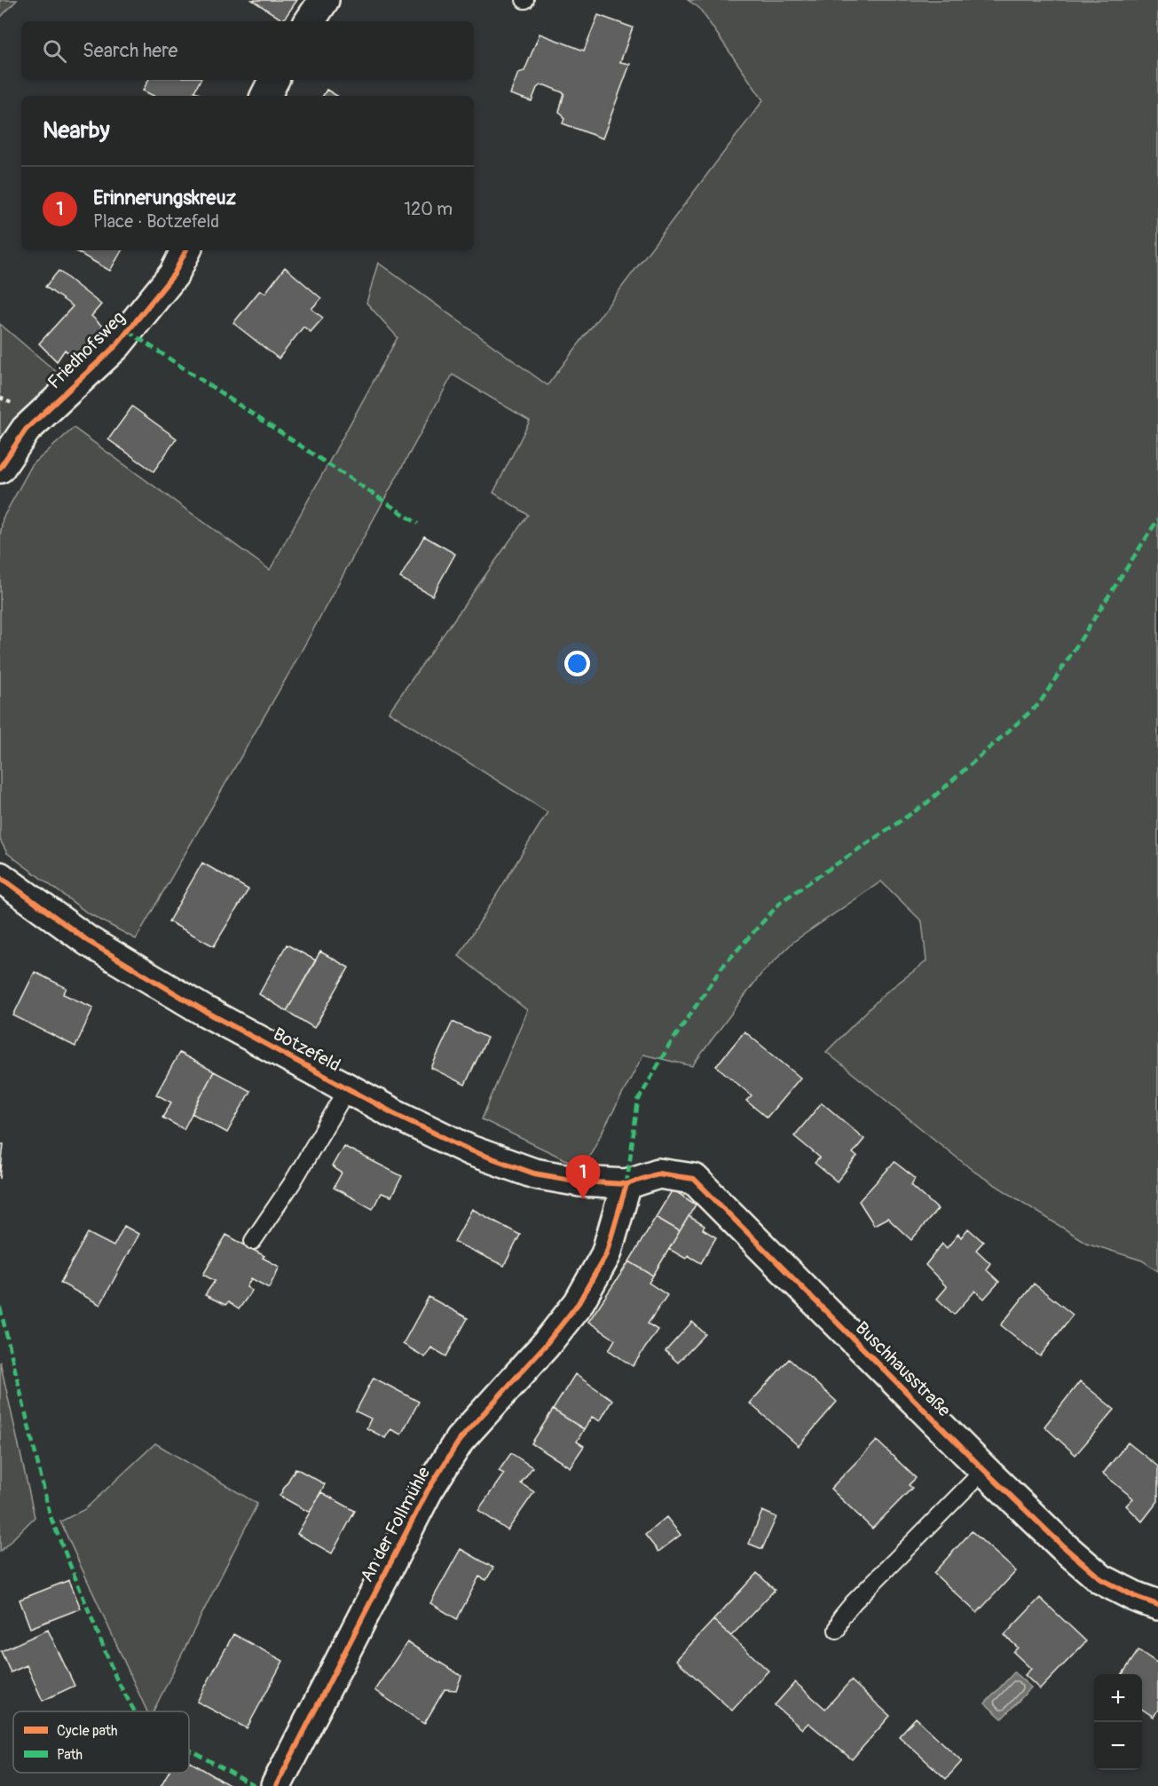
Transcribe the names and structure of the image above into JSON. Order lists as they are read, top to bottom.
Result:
{
  "streets": {
    "street": [
      "Friedhofsweg",
      "Botzefeld",
      "Buschhausstraße",
      "An der Follmühle"
    ]
  },
  "crossings": [
    ["Botzefeld", "Buschhausstraße"],
    ["Botzefeld", "An der Follmühle"],
    ["Buschhausstraße", "An der Follmühle"]
  ],
  "legend": ["Cycle path", "Path"],
  "page": {
    "search": "Search here",
    "heading": "Nearby",
    "list": [
      {
        "mark": "1",
        "name": "Erinnerungskreuz",
        "note": "Place · Botzefeld",
        "value": "120 m"
      }
    ],
    "pins": "1",
    "map_buttons": ["+", "−"]
  }
}
